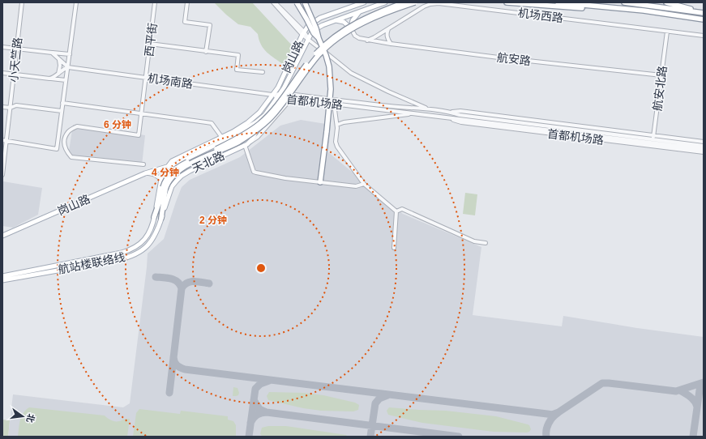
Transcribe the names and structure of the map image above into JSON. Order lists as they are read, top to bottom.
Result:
{
  "streets": {
    "main road": ["岗山路", "天北路", "航站楼联络线"],
    "street": [
      "机场西路",
      "西平街",
      "航安路",
      "小天竺路",
      "机场南路",
      "航安北路",
      "首都机场路"
    ]
  },
  "crossings": [
    ["机场西路", "航安路"],
    ["机场西路", "航安北路"],
    ["西平街", "机场南路"],
    ["岗山路", "机场南路"],
    ["岗山路", "首都机场路"],
    ["岗山路", "天北路"],
    ["航安路", "航安北路"],
    ["机场南路", "天北路"],
    ["航安北路", "首都机场路"],
    ["首都机场路", "天北路"],
    ["天北路", "航站楼联络线"]
  ],
  "north": "right",
  "rings": ["6 分钟", "4 分钟", "2 分钟"]
}
